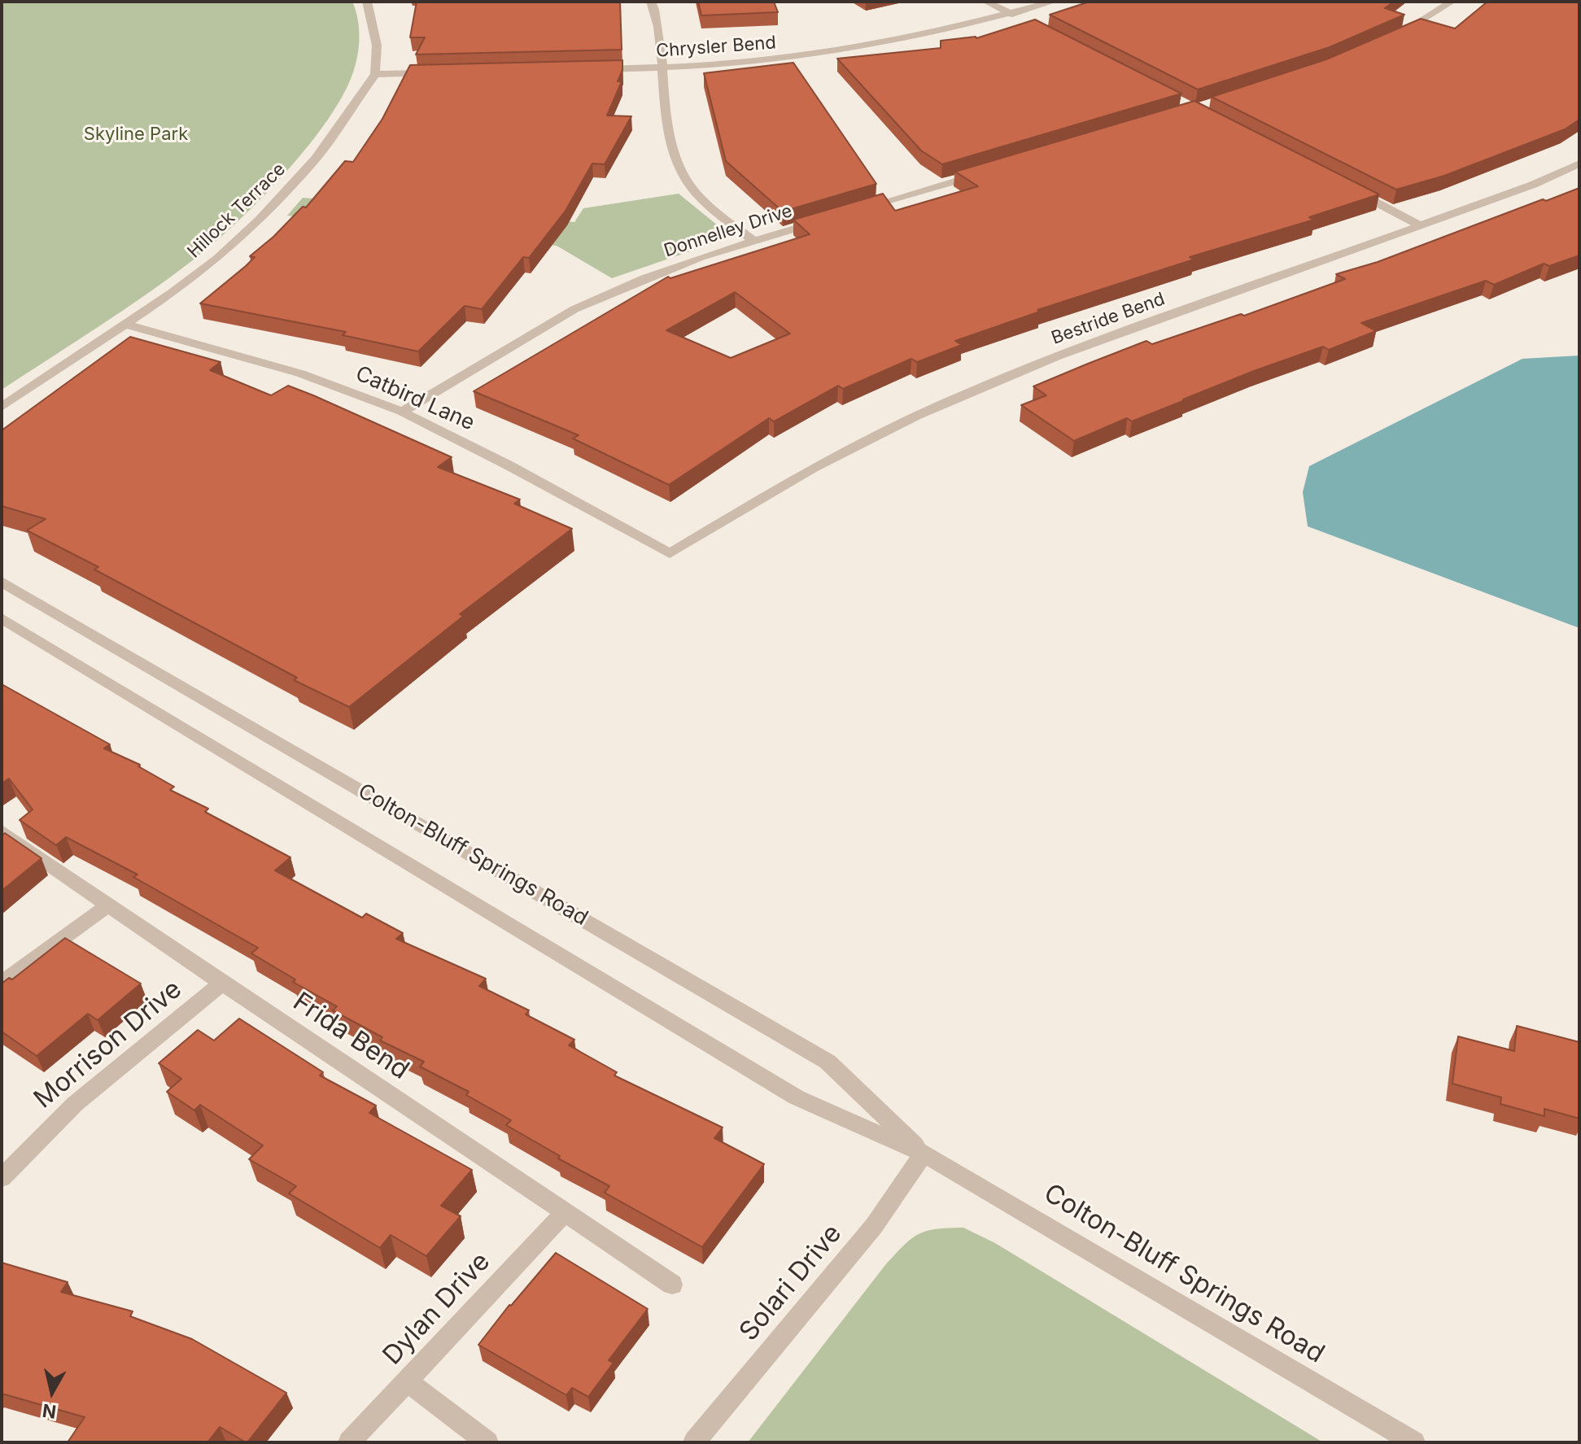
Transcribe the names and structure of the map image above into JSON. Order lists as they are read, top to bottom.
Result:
{
  "streets": {
    "street": [
      "Chrysler Bend",
      "Hillock Terrace",
      "Donnelley Drive",
      "Bestride Bend",
      "Catbird Lane",
      "Colton-Bluff Springs Road",
      "Frida Bend",
      "Morrison Drive",
      "Solari Drive",
      "Dylan Drive"
    ]
  },
  "crossings": [
    ["Hillock Terrace", "Catbird Lane"],
    ["Donnelley Drive", "Catbird Lane"],
    ["Bestride Bend", "Catbird Lane"],
    ["Colton-Bluff Springs Road", "Solari Drive"],
    ["Frida Bend", "Morrison Drive"],
    ["Frida Bend", "Dylan Drive"]
  ],
  "parks": ["Skyline Park"],
  "north": "bottom"
}
